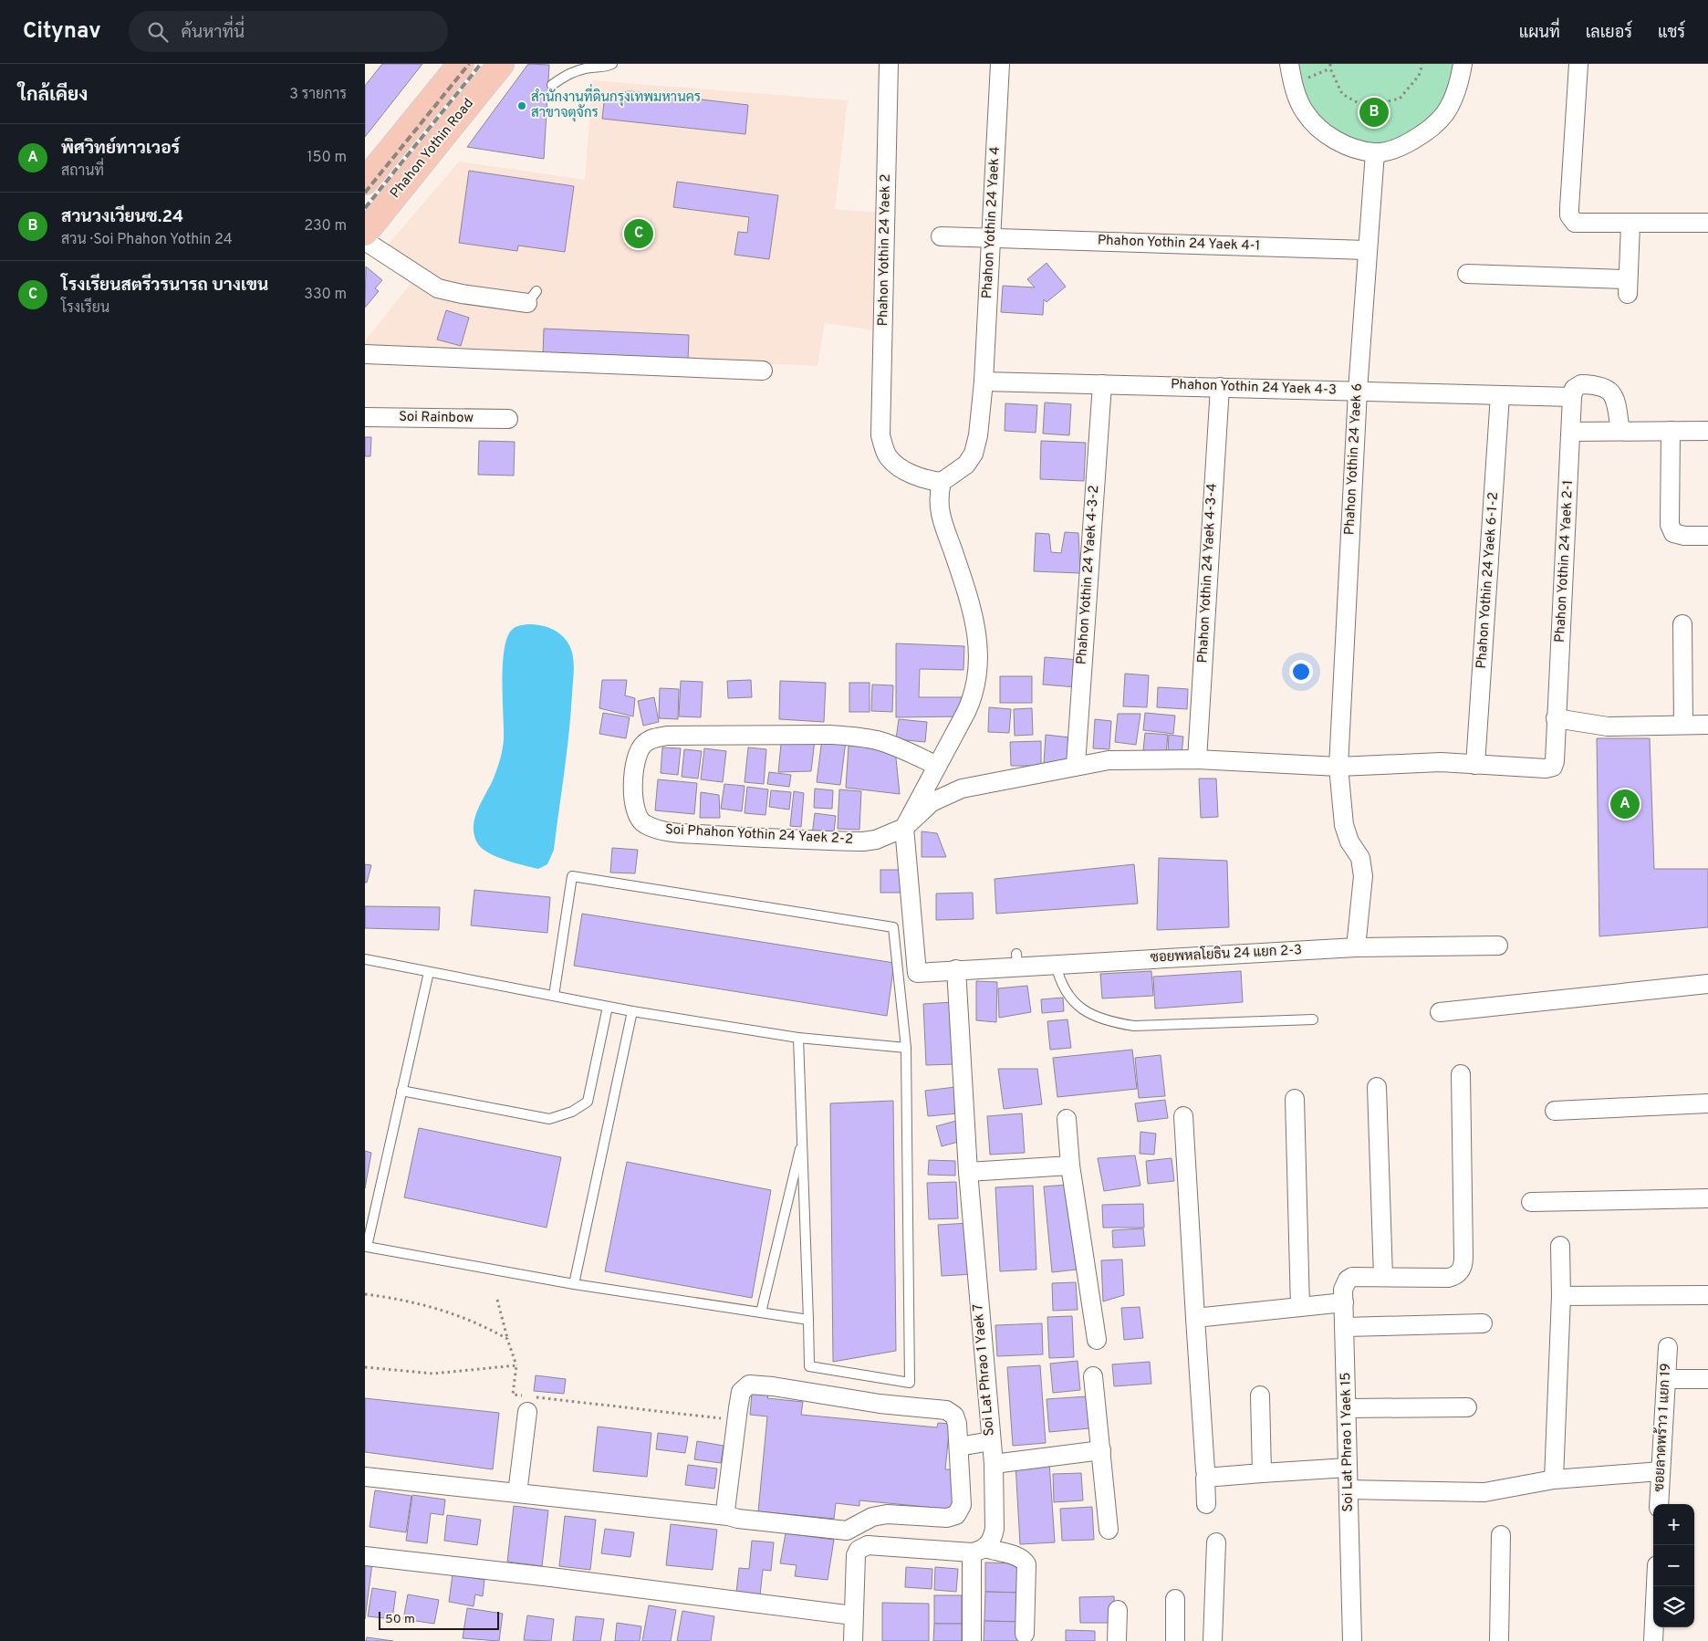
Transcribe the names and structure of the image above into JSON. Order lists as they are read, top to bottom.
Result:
{
  "streets": {
    "main road": ["Phahon Yothin Road"],
    "street": [
      "Phahon Yothin 24 Yaek 4",
      "Phahon Yothin 24 Yaek 4-1",
      "Phahon Yothin 24 Yaek 2",
      "Phahon Yothin 24 Yaek 4-3",
      "Soi Rainbow",
      "Phahon Yothin 24 Yaek 6",
      "Phahon Yothin 24 Yaek 2-1",
      "Phahon Yothin 24 Yaek 4-3-4",
      "Phahon Yothin 24 Yaek 4-3-2",
      "Phahon Yothin 24 Yaek 6-1-2",
      "Soi Phahon Yothin 24 Yaek 2-2",
      "ซอยพหลโยธิน 24 แยก 2-3",
      "Soi Lat Phrao 1 Yaek 7",
      "ซอยลาดพร้าว 1 แยก 19",
      "Soi Lat Phrao 1 Yaek 15"
    ]
  },
  "crossings": [
    ["Phahon Yothin 24 Yaek 4", "Phahon Yothin 24 Yaek 4-1"],
    ["Phahon Yothin 24 Yaek 4", "Phahon Yothin 24 Yaek 4-3"],
    ["Phahon Yothin 24 Yaek 4-1", "Phahon Yothin 24 Yaek 6"],
    ["Phahon Yothin 24 Yaek 4-3", "Phahon Yothin 24 Yaek 6"],
    ["Phahon Yothin 24 Yaek 4-3", "Phahon Yothin 24 Yaek 2-1"],
    ["Phahon Yothin 24 Yaek 4-3", "Phahon Yothin 24 Yaek 4-3-4"],
    ["Phahon Yothin 24 Yaek 4-3", "Phahon Yothin 24 Yaek 4-3-2"],
    ["Phahon Yothin 24 Yaek 4-3", "Phahon Yothin 24 Yaek 6-1-2"],
    ["Phahon Yothin 24 Yaek 6", "Phahon Yothin 24 Yaek 2-1"],
    ["Phahon Yothin 24 Yaek 6", "ซอยพหลโยธิน 24 แยก 2-3"],
    ["Phahon Yothin 24 Yaek 2-1", "Phahon Yothin 24 Yaek 4-3-4"],
    ["Phahon Yothin 24 Yaek 2-1", "Phahon Yothin 24 Yaek 4-3-2"],
    ["Phahon Yothin 24 Yaek 2-1", "Phahon Yothin 24 Yaek 6-1-2"],
    ["Phahon Yothin 24 Yaek 2-1", "Soi Phahon Yothin 24 Yaek 2-2"],
    ["Phahon Yothin 24 Yaek 2-1", "ซอยพหลโยธิน 24 แยก 2-3"],
    ["Soi Phahon Yothin 24 Yaek 2-2", "ซอยพหลโยธิน 24 แยก 2-3"],
    ["ซอยพหลโยธิน 24 แยก 2-3", "Soi Lat Phrao 1 Yaek 7"]
  ],
  "places": ["สำนักงานที่ดินกรุงเทพมหานคร สาขาจตุจักร"],
  "scale_bar": "50 m",
  "page": {
    "header": "Citynav",
    "search": "ค้นหาที่นี่",
    "nav": ["แผนที่", "เลเยอร์", "แชร์"],
    "heading": ["ใกล้เคียง", "3 รายการ"],
    "pins": ["B", "C", "A"],
    "list": [
      {
        "mark": "A",
        "name": "พิศวิทย์ทาวเวอร์",
        "note": "สถานที่",
        "value": "150 m"
      },
      {
        "mark": "B",
        "name": "สวนวงเวียนซ.24",
        "note": "สวน · Soi Phahon Yothin 24",
        "value": "230 m"
      },
      {
        "mark": "C",
        "name": "โรงเรียนสตรีวรนารถ บางเขน",
        "note": "โรงเรียน",
        "value": "330 m"
      }
    ],
    "map_buttons": ["+", "−"],
    "scale": "50 m"
  }
}
